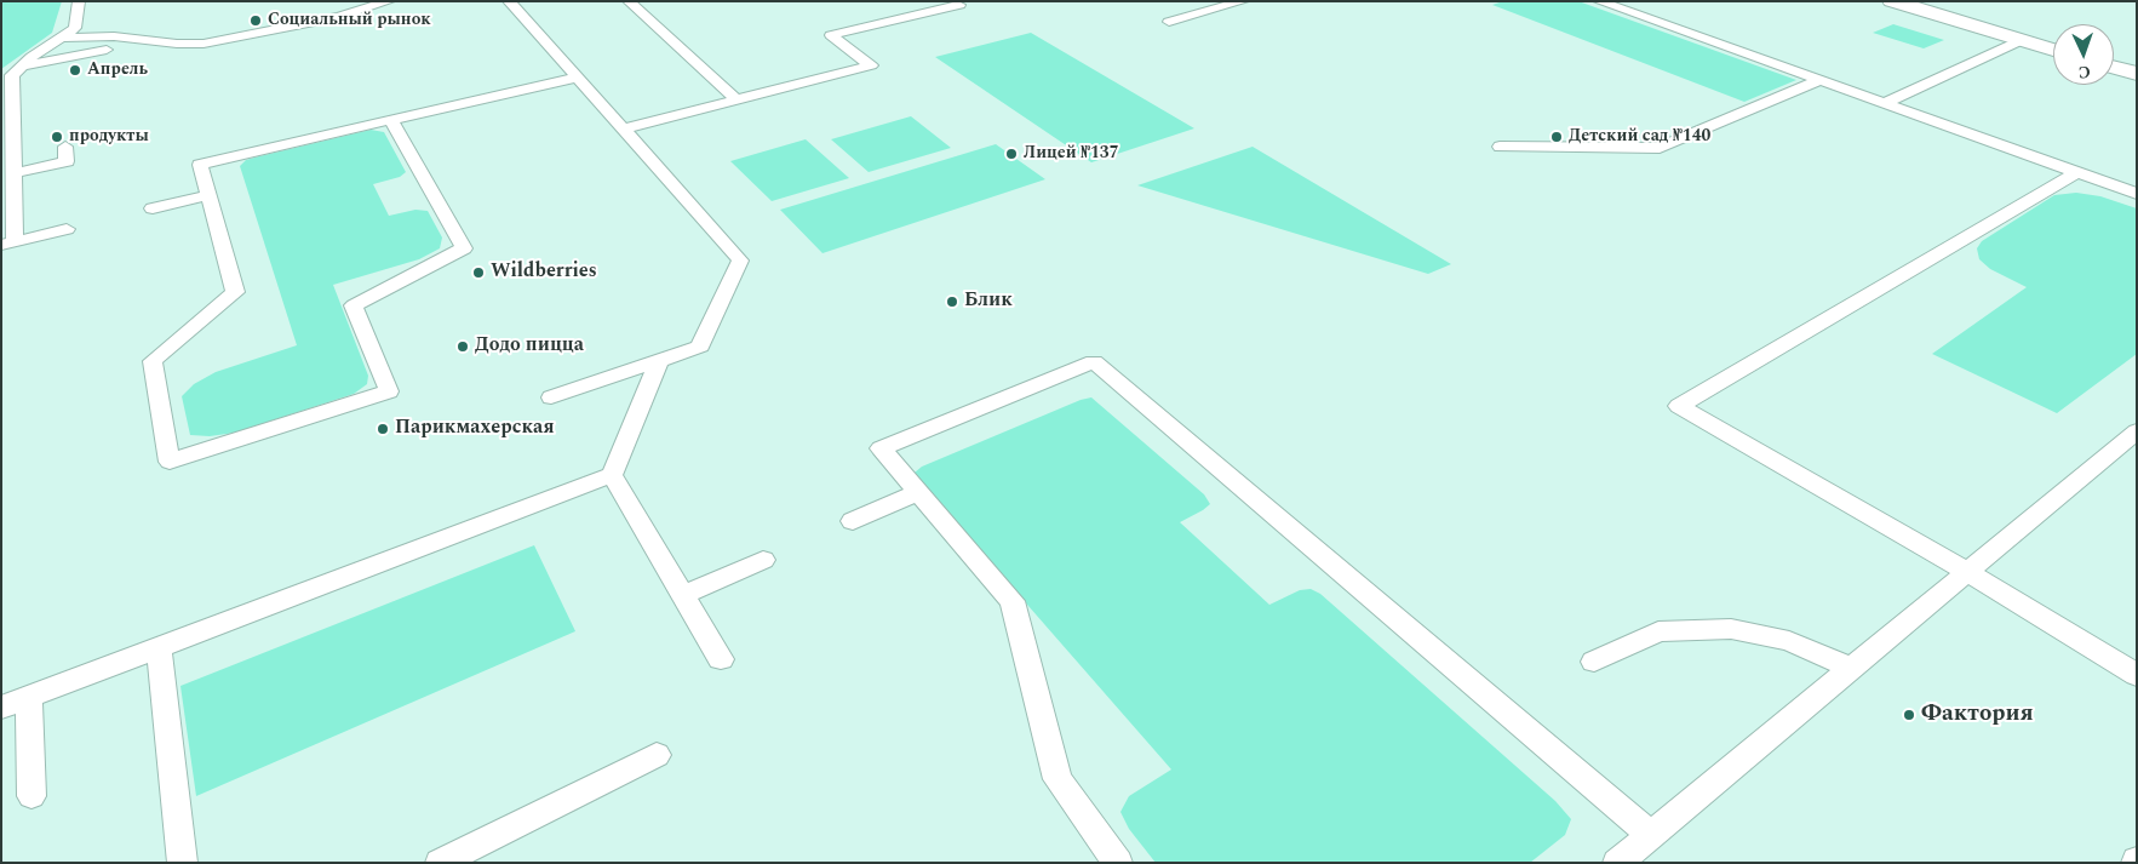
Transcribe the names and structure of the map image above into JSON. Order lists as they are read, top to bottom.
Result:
{
  "places": [
    "Социальный рынок",
    "Апрель",
    "продукты",
    "Детский сад №140",
    "Лицей №137",
    "Wildberries",
    "Блик",
    "Додо пицца",
    "Парикмахерская",
    "Фактория"
  ],
  "north": "bottom"
}
